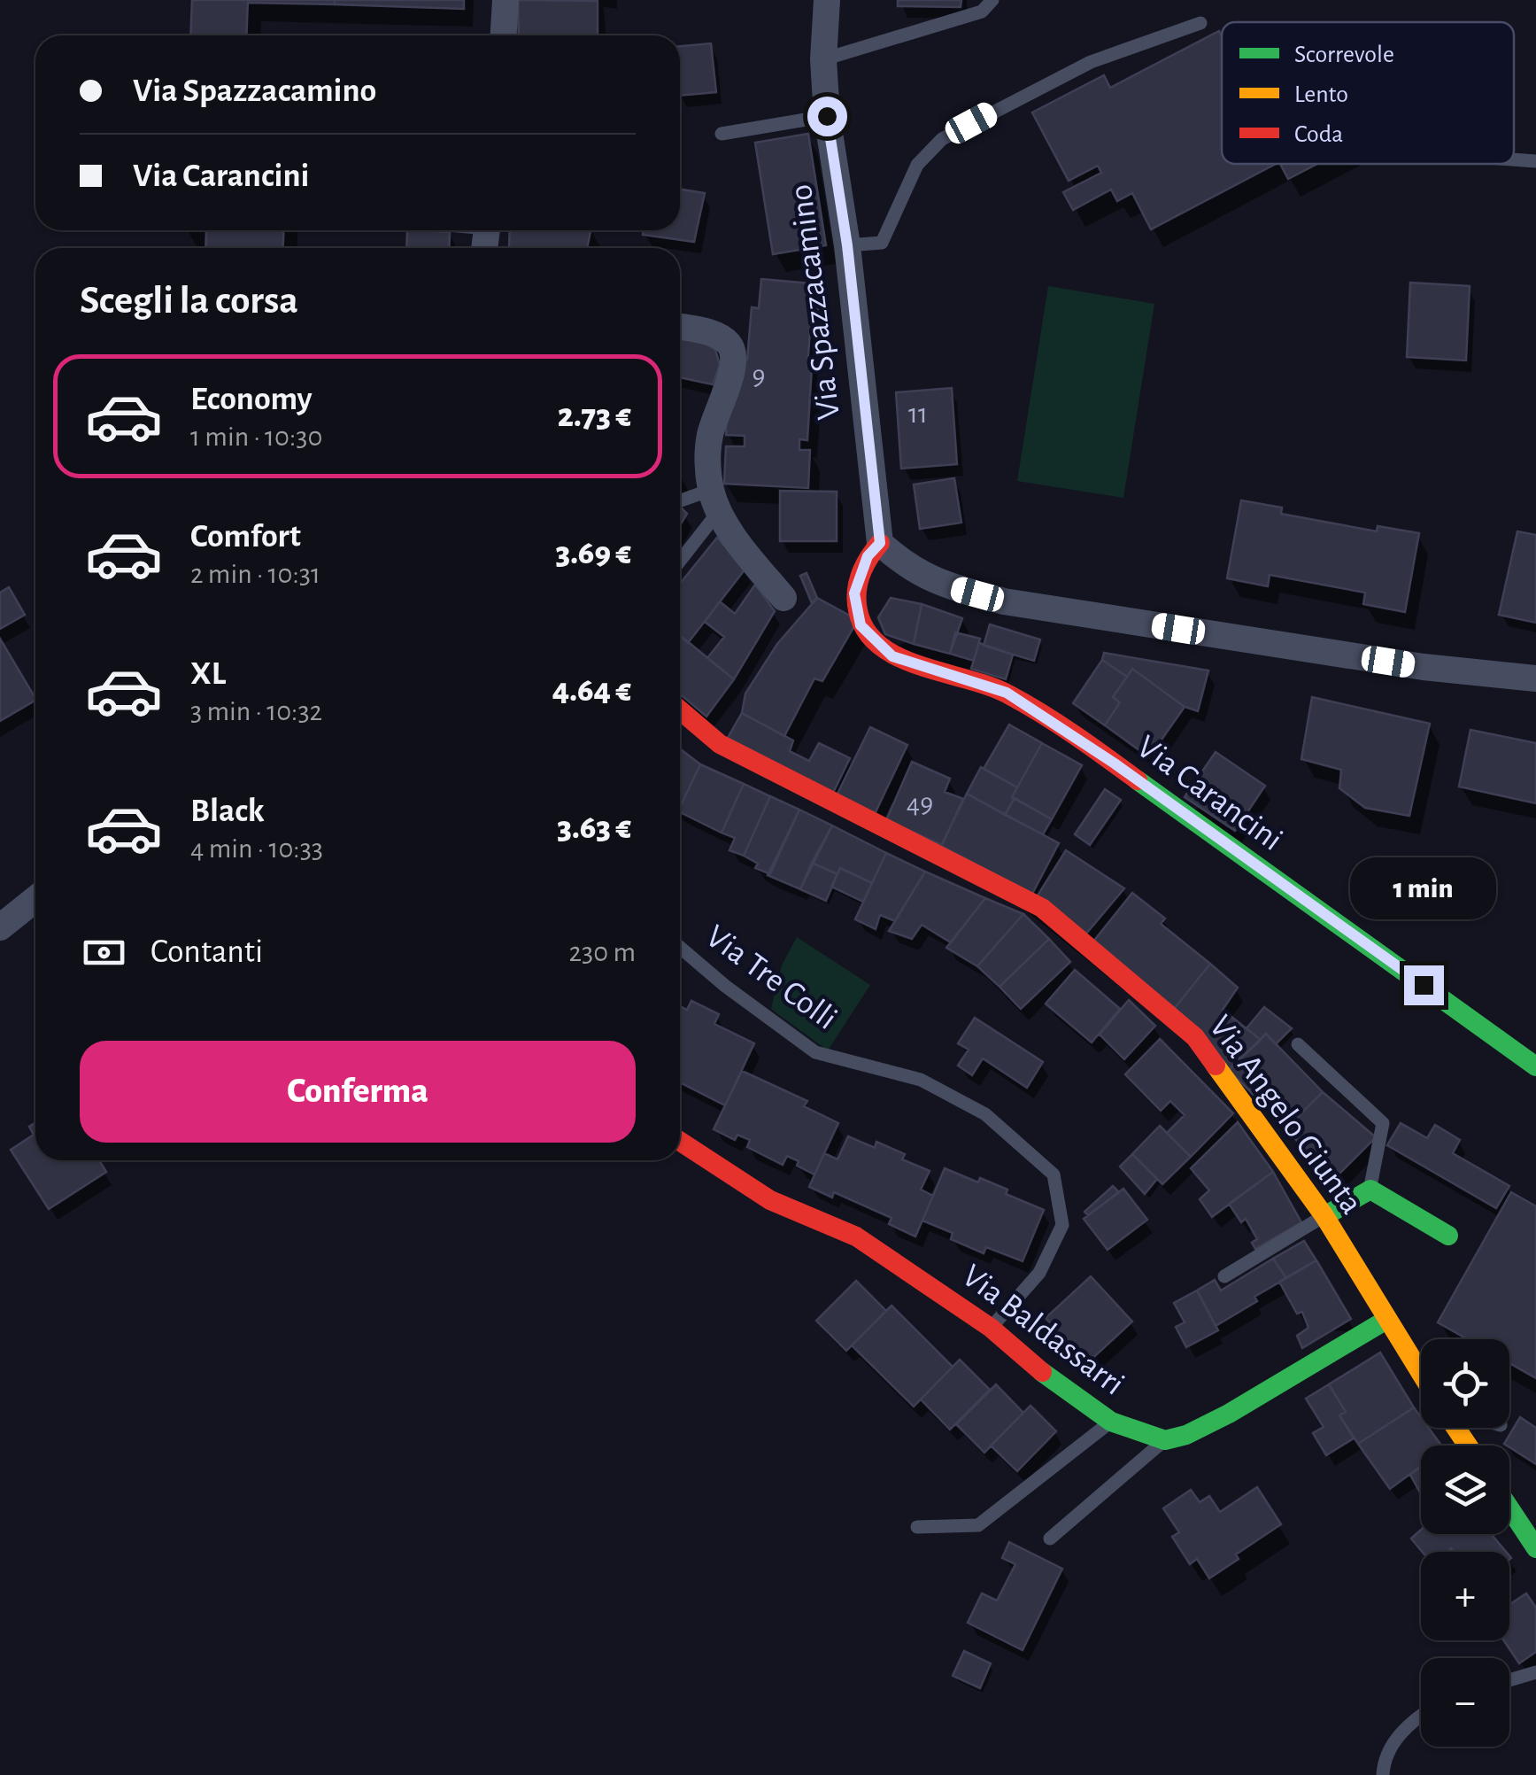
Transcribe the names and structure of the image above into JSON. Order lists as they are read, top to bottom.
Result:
{
  "streets": {
    "street": [
      "Via Spazzacamino",
      "Via Carancini",
      "Via Angelo Giunta",
      "Via Baldassarri"
    ],
    "lane": ["Via Tre Colli"]
  },
  "crossings": [
    ["Via Spazzacamino", "Via Carancini"],
    ["Via Tre Colli", "Via Baldassarri"]
  ],
  "house_numbers": ["9", "11", "49"],
  "legend": ["Scorrevole", "Lento", "Coda"],
  "page": {
    "banner": ["Via Spazzacamino", "Via Carancini"],
    "heading": "Scegli la corsa",
    "list": [
      {
        "name": "Economy",
        "note": "1 min · 10:30",
        "value": "2.73 €"
      },
      {
        "name": "Comfort",
        "note": "2 min · 10:31",
        "value": "3.69 €"
      },
      {
        "name": "XL",
        "note": "3 min · 10:32",
        "value": "4.64 €"
      },
      {
        "name": "Black",
        "note": "4 min · 10:33",
        "value": "3.63 €"
      }
    ],
    "bubble": "1 min",
    "pay": ["Contanti", "230 m"],
    "buttons": "Conferma",
    "map_buttons": ["+", "−"]
  }
}
